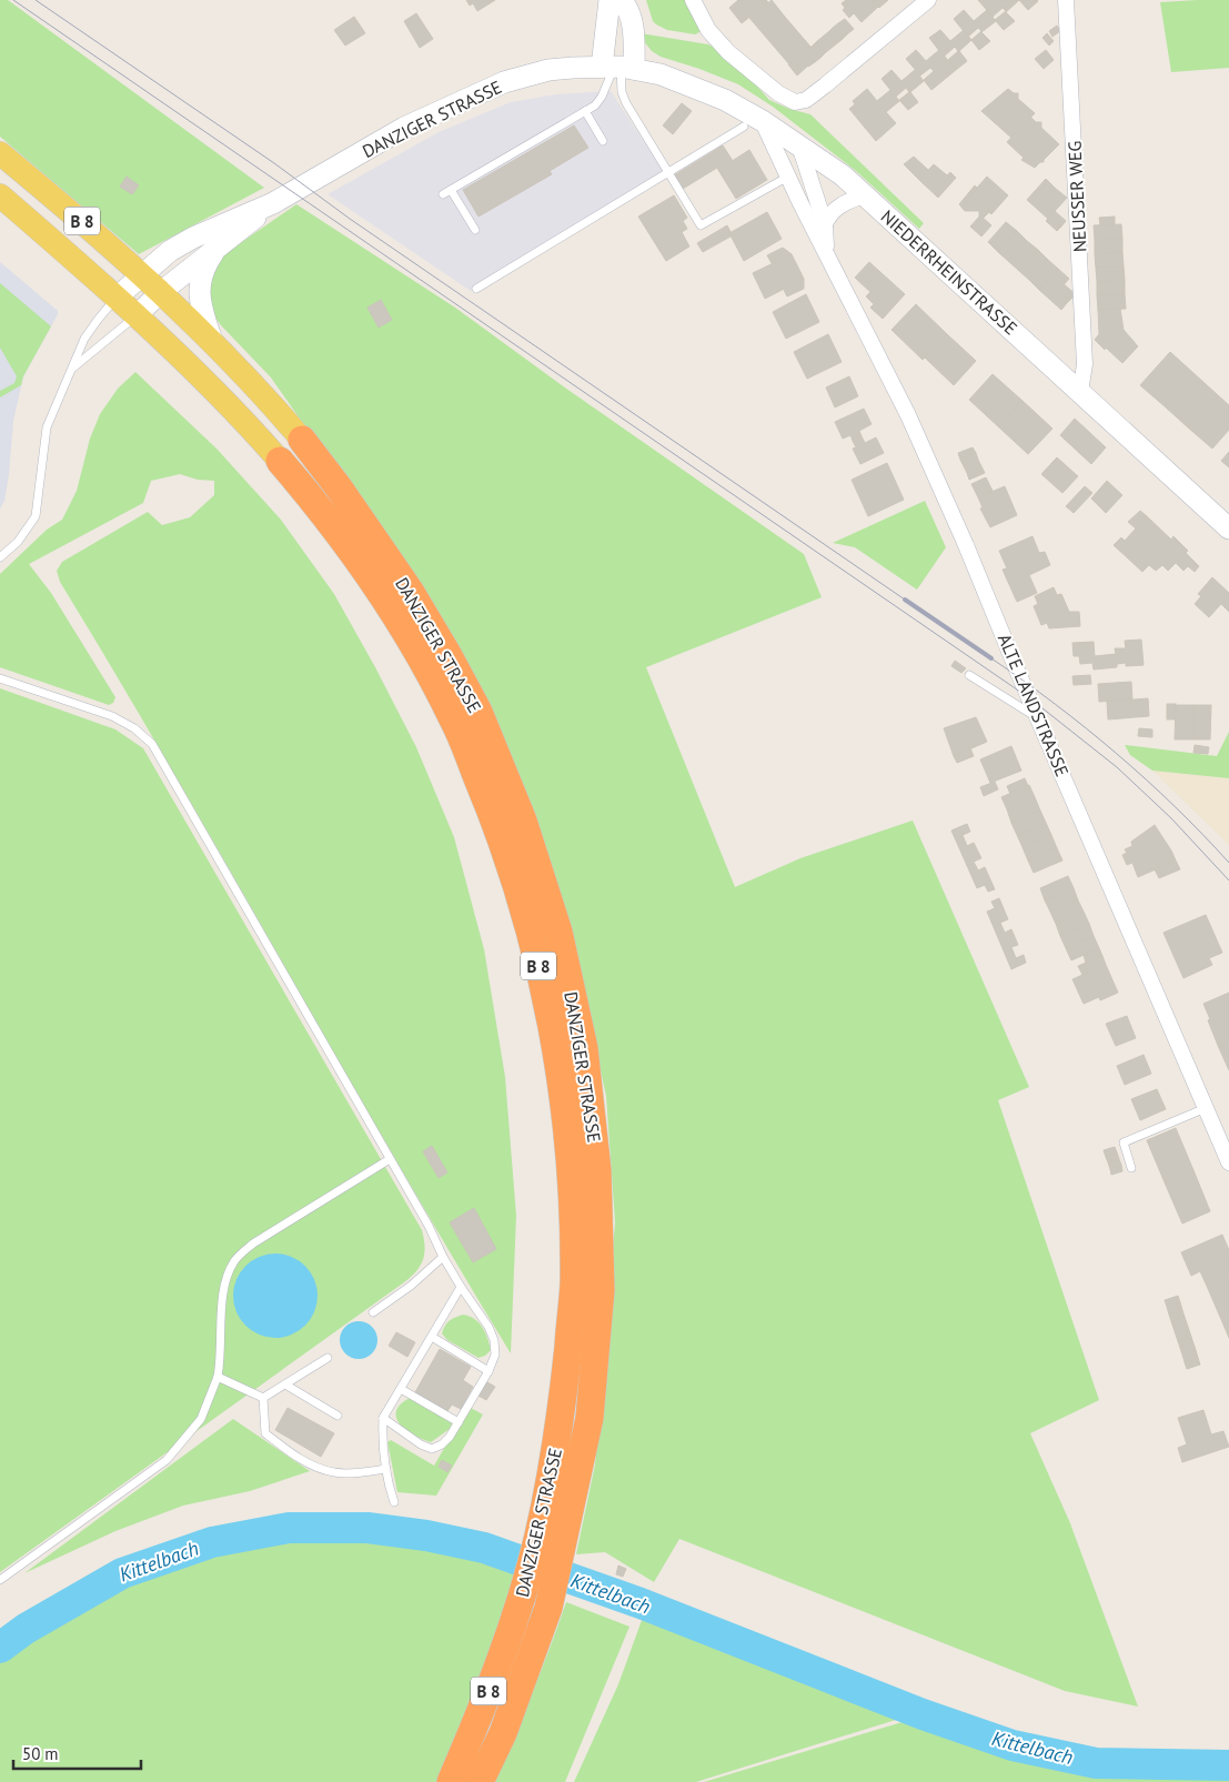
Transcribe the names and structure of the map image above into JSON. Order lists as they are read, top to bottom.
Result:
{
  "streets": {
    "highway": ["DANZIGER STRASSE", "B 8"],
    "main road": ["NIEDERRHEINSTRASSE"],
    "street": ["NEUSSER WEG", "ALTE LANDSTRASSE"]
  },
  "crossings": [
    ["DANZIGER STRASSE", "NIEDERRHEINSTRASSE"],
    ["NEUSSER WEG", "NIEDERRHEINSTRASSE"],
    ["NIEDERRHEINSTRASSE", "ALTE LANDSTRASSE"]
  ],
  "water": ["Kittelbach"],
  "scale_bar": "50 m"
}
